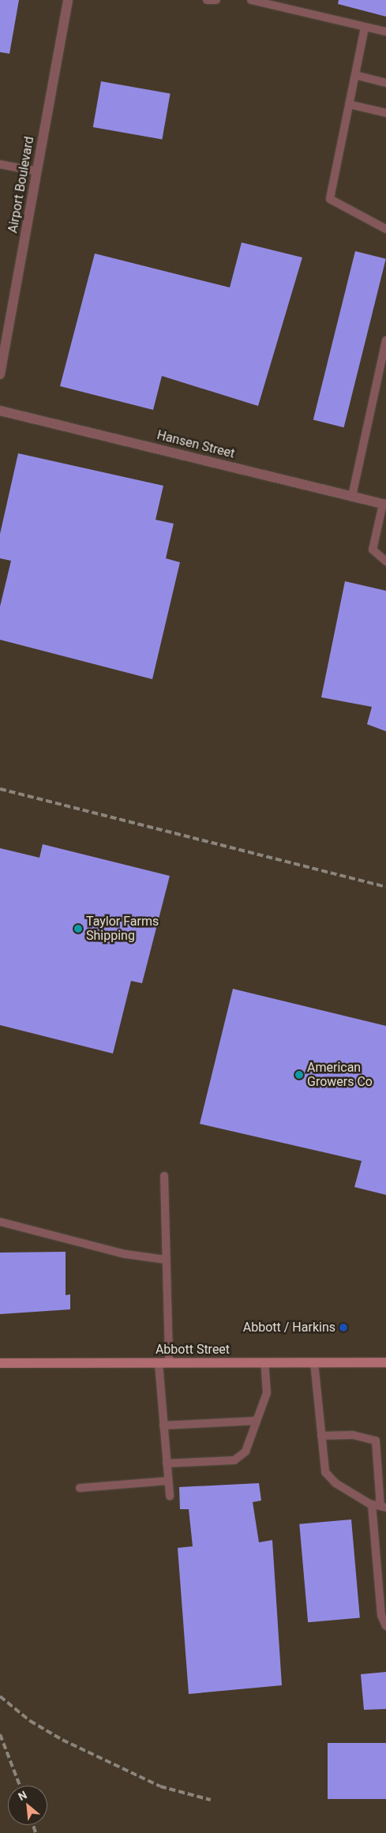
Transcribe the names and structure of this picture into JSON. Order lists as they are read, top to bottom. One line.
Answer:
{"streets":{"main road":["Abbott Street"],"street":["Airport Boulevard","Hansen Street"]},"places":["Taylor Farms Shipping","American Growers Co","Abbott / Harkins"],"north":"top left"}
